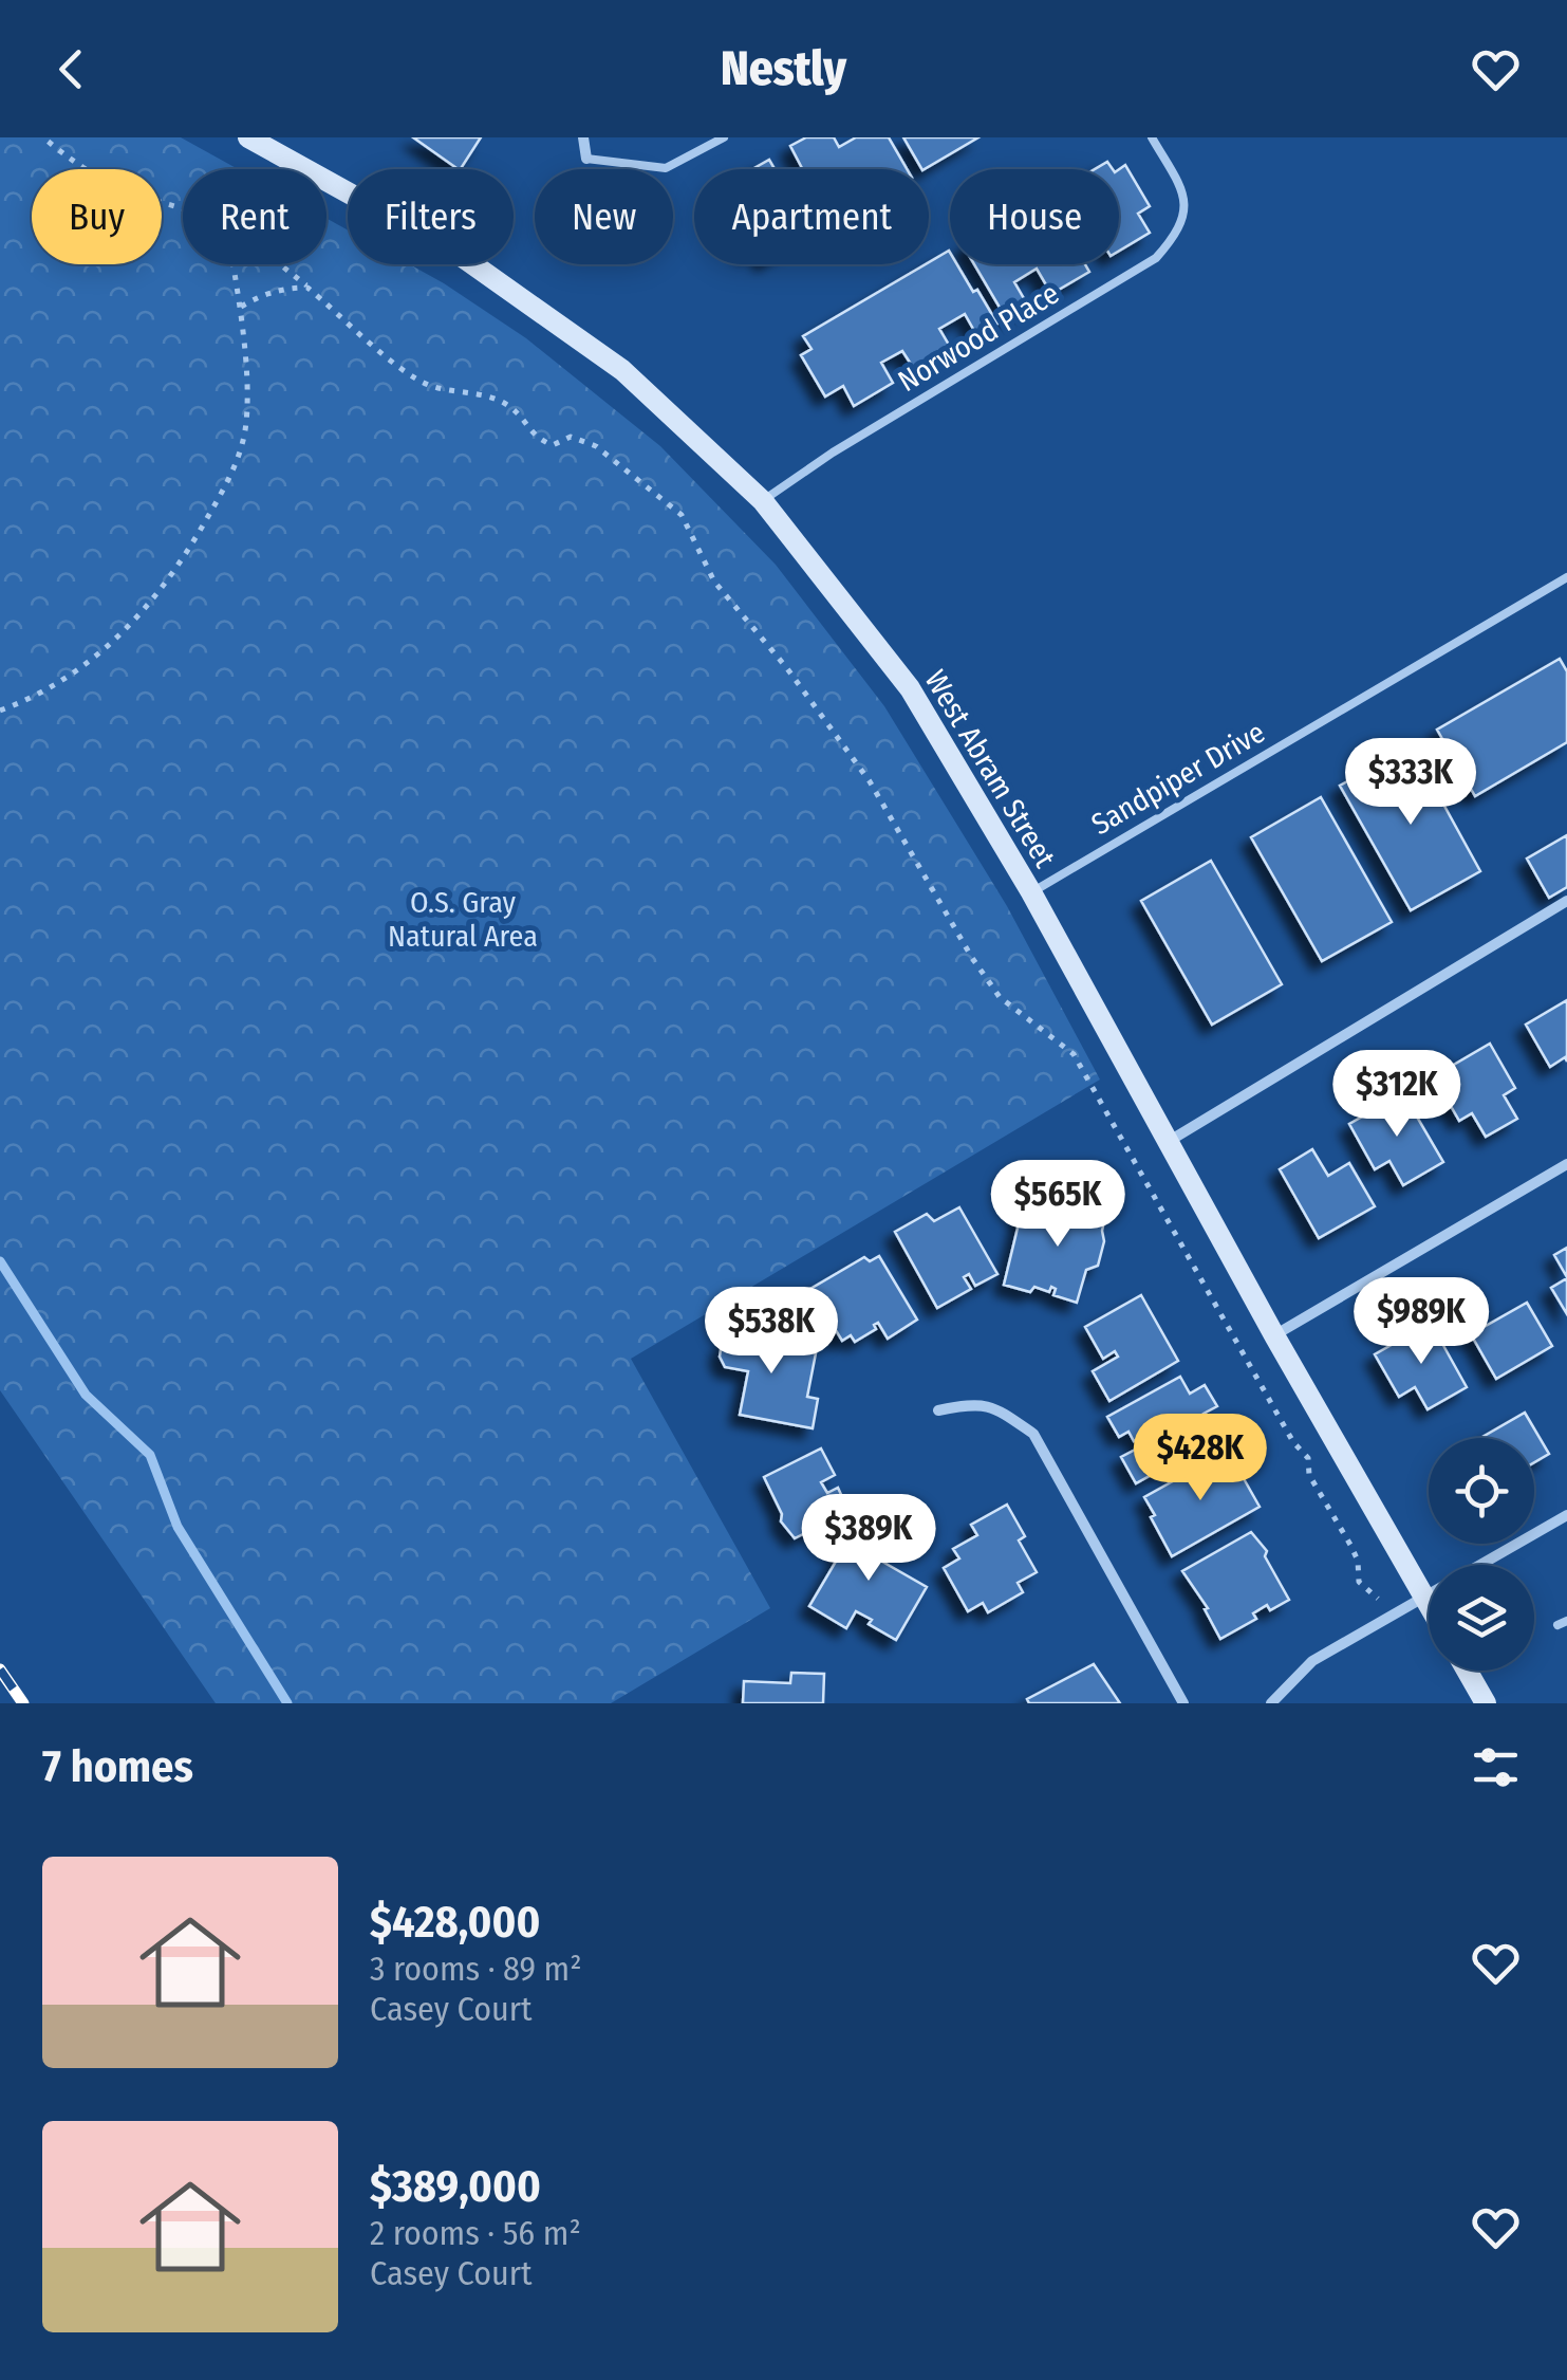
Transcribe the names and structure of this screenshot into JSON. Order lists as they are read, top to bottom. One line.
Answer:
{"streets":{"main road":["West Abram Street"],"lane":["Norwood Place","Sandpiper Drive"]},"crossings":[["Norwood Place","West Abram Street"],["West Abram Street","Sandpiper Drive"]],"parks":["O.S. Gray Natural Area"],"page":{"header":"Nestly","chip":["Buy","Rent","Filters","New","Apartment","House"],"price":["$333K","$312K","$565K","$989K","$538K","$428K","$389K"],"heading":"7 homes","list":[{"name":"$428,000","note":"3 rooms · 89 m² · Casey Court"},{"name":"$389,000","note":"2 rooms · 56 m² · Casey Court"}]}}
